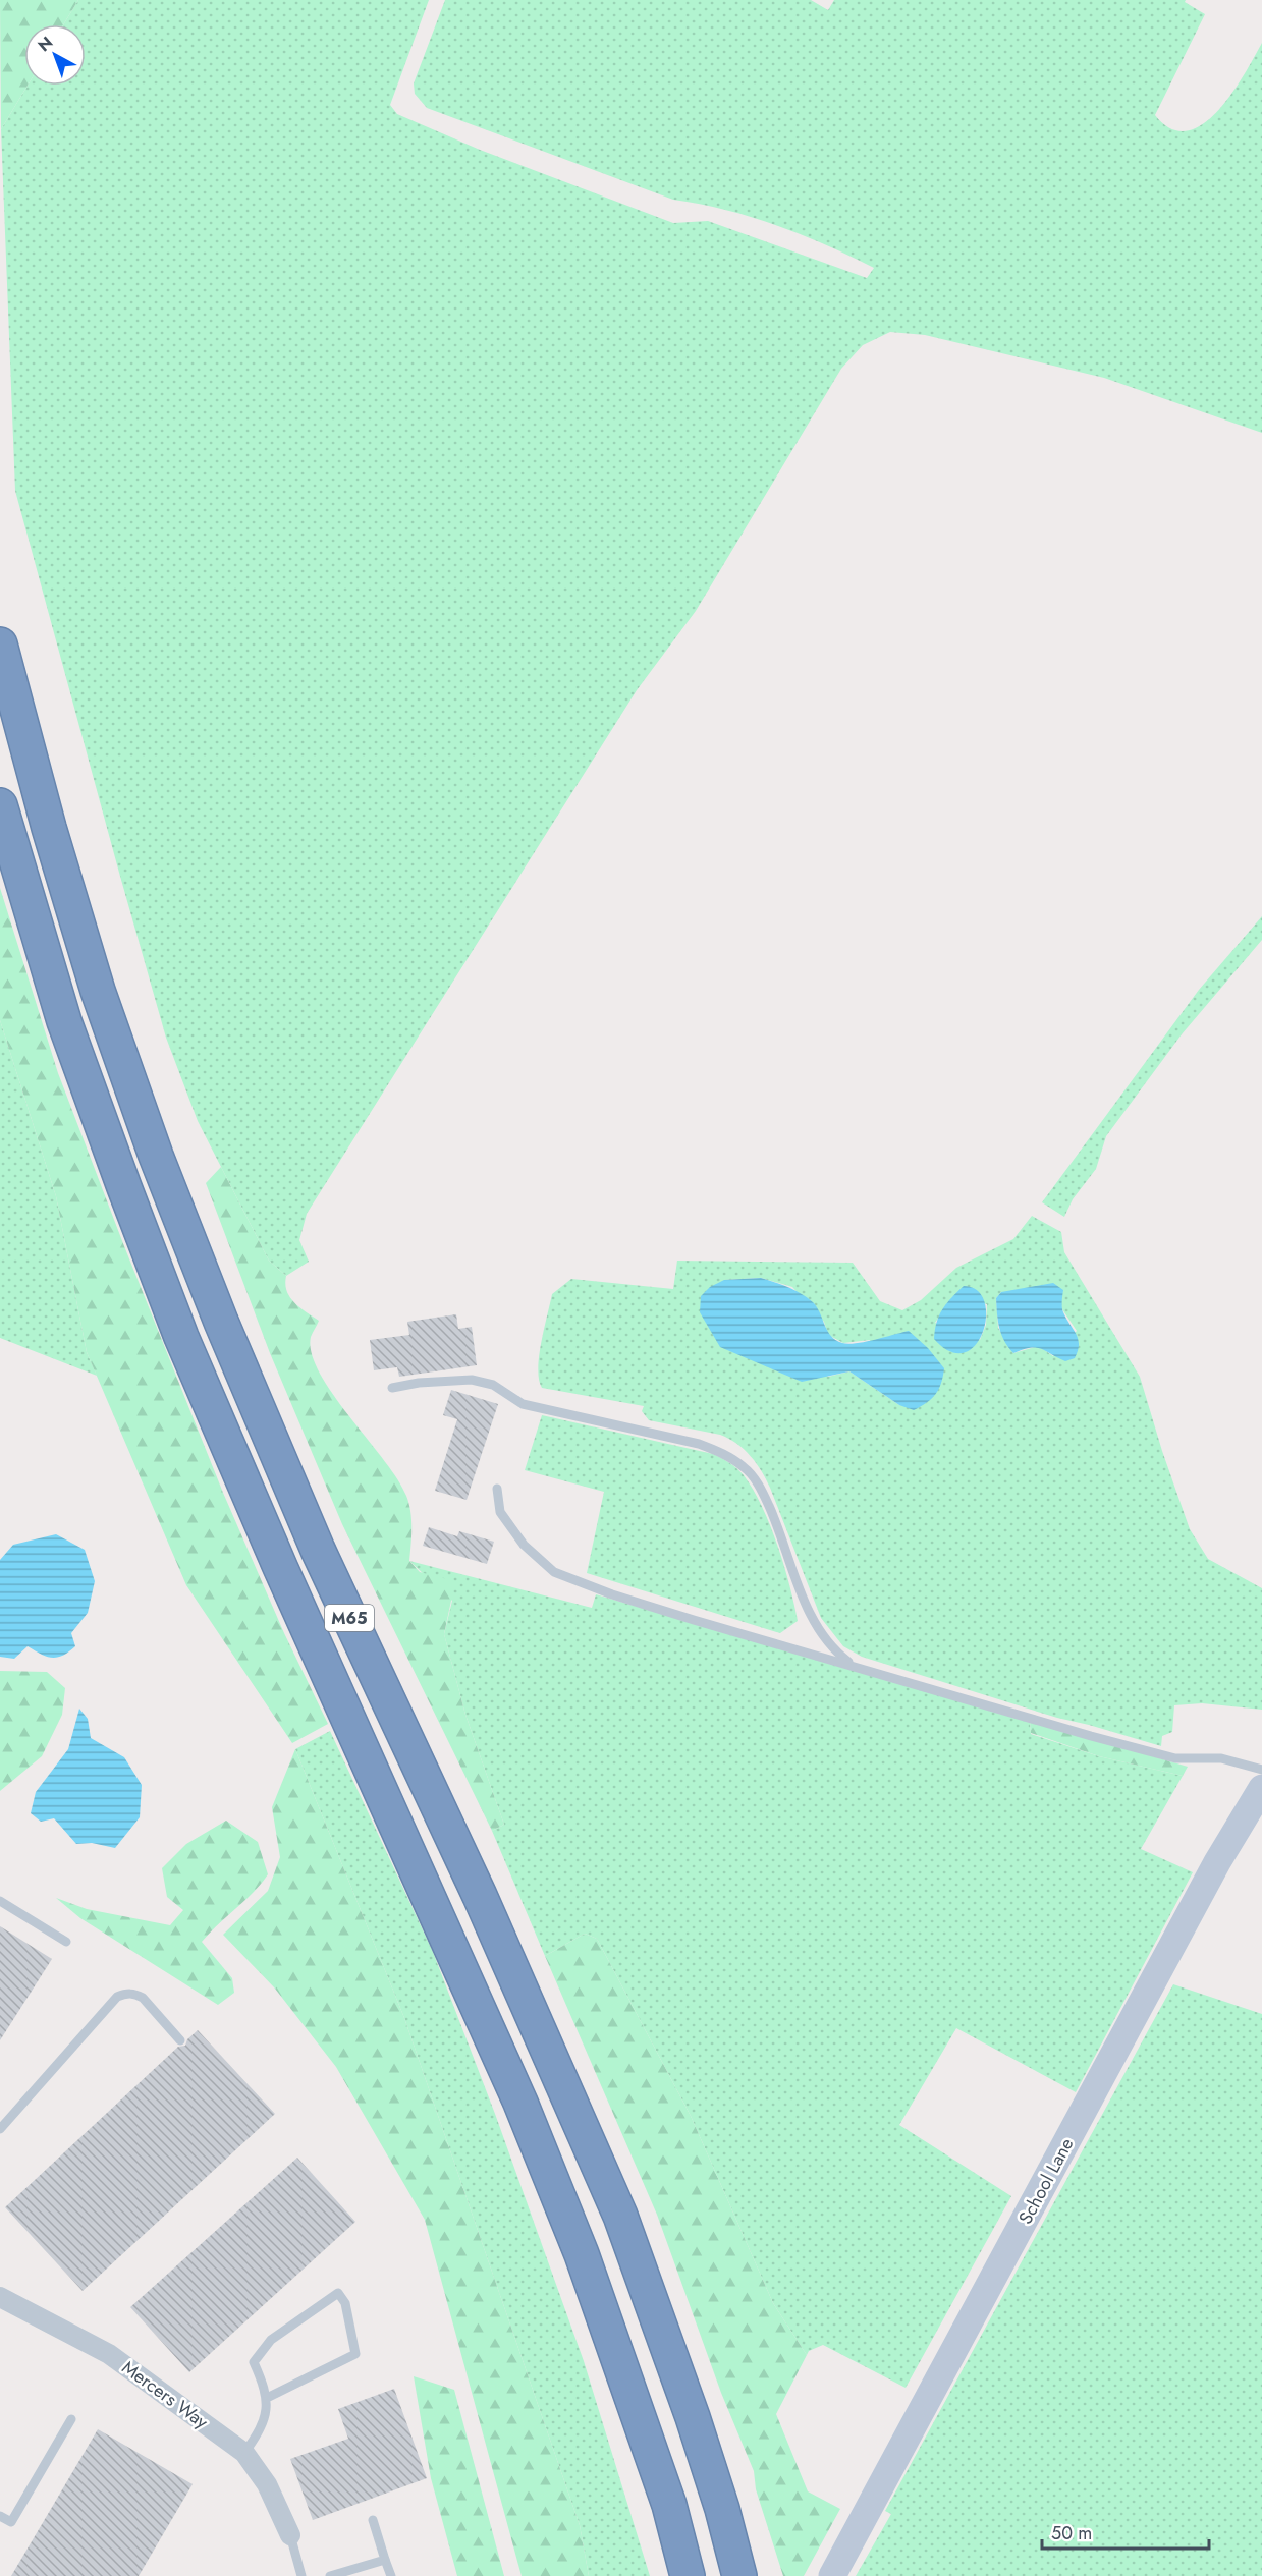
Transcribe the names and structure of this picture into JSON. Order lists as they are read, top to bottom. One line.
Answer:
{"streets":{"highway":["M65"],"main road":["School Lane"],"street":["Mercers Way"]},"scale_bar":"50 m","north":"top left"}
